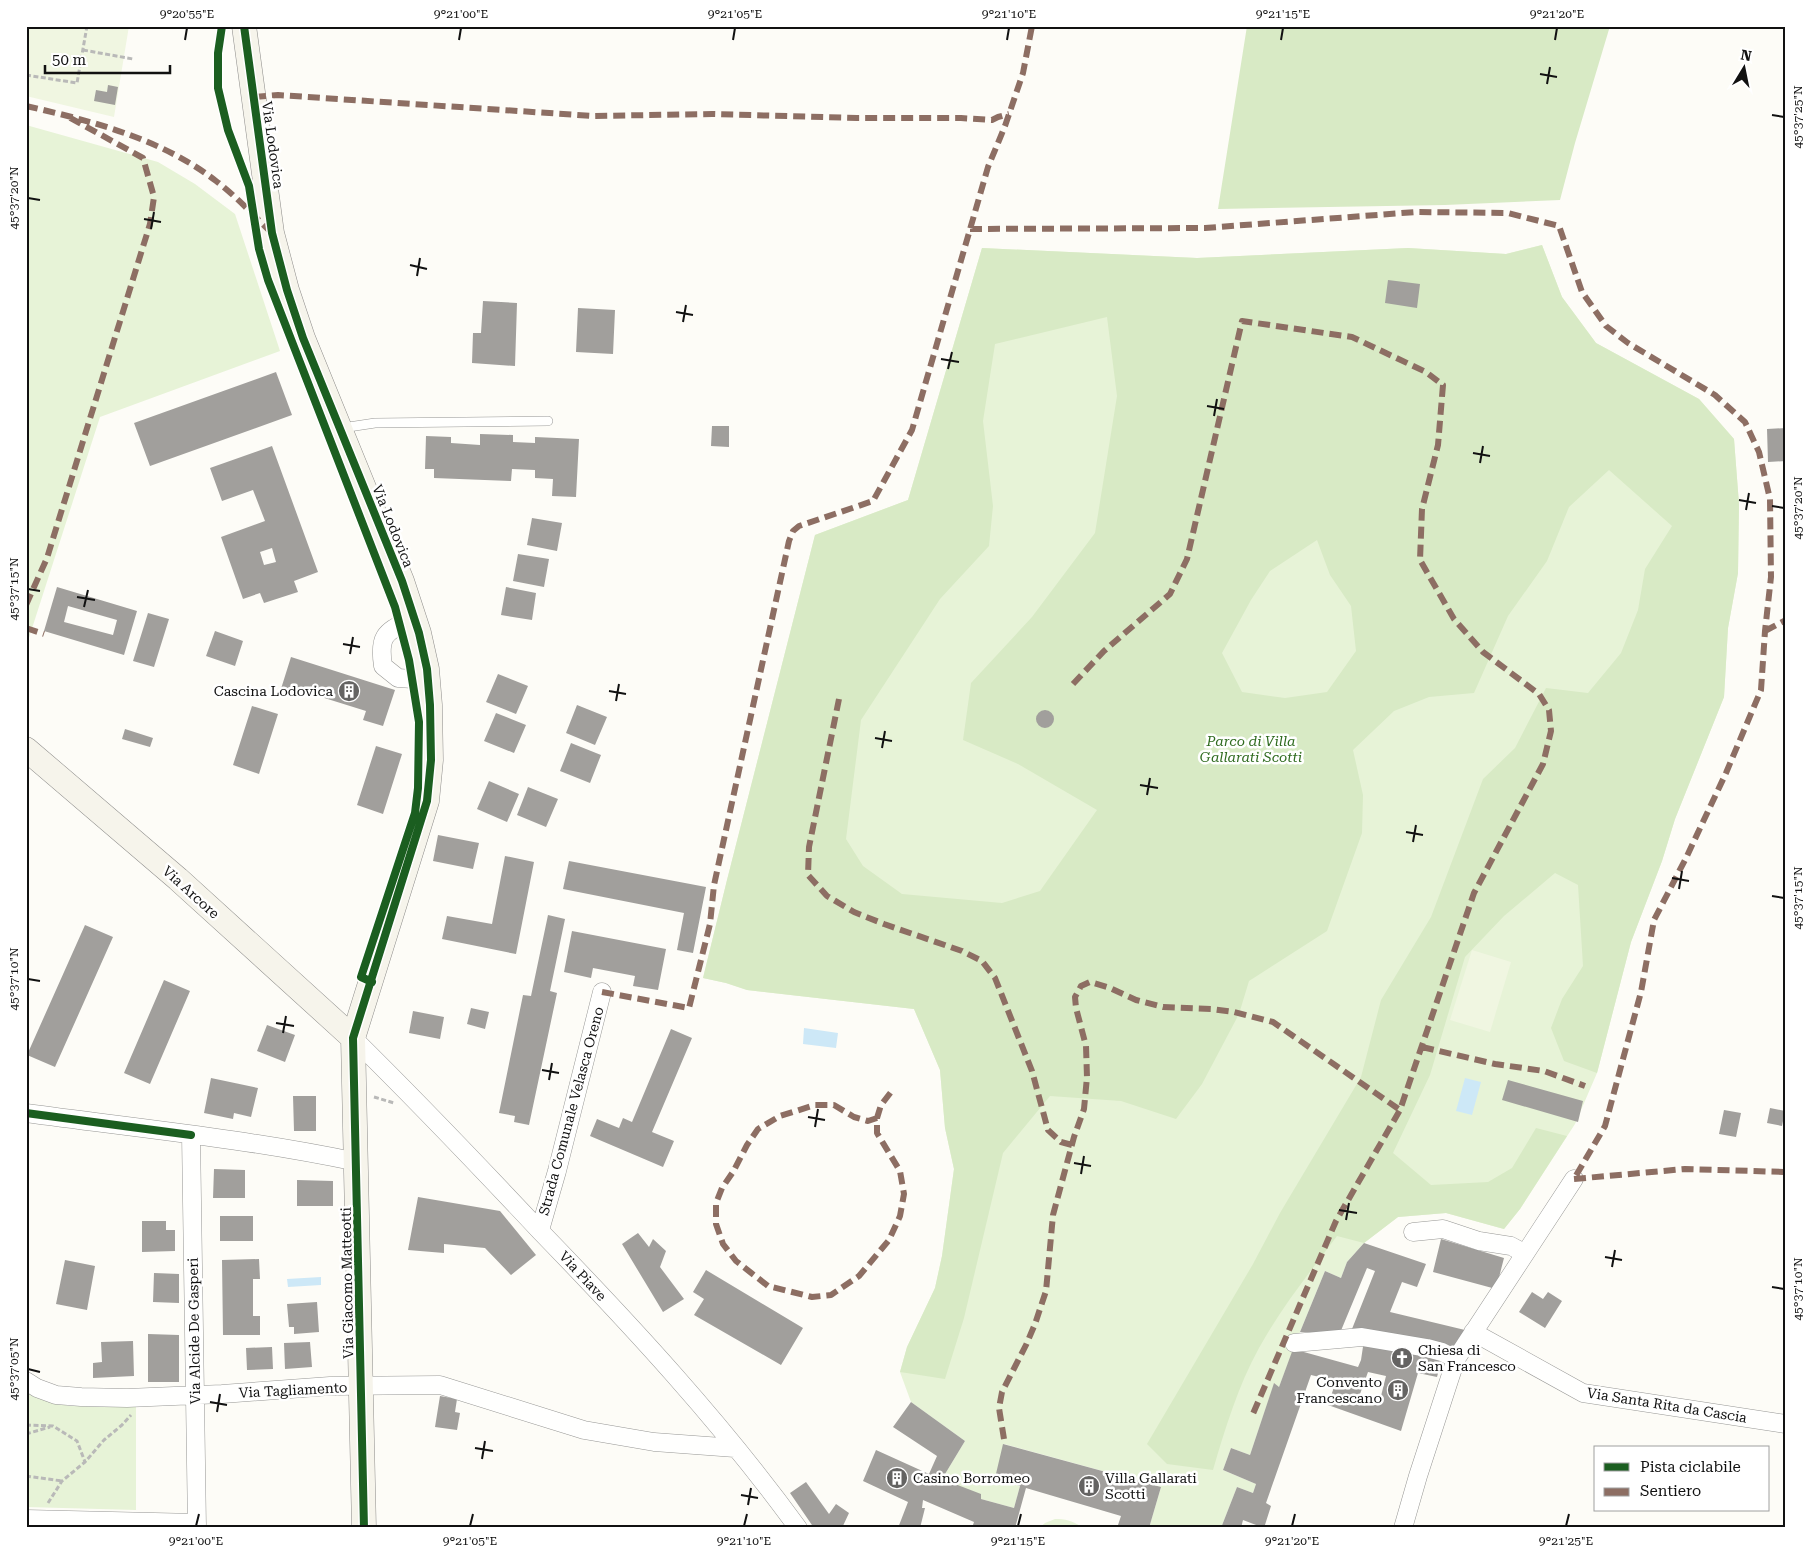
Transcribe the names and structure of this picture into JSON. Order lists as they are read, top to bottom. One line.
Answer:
{"streets":{"street":["Via Lodovica","Via Arcore","Strada Comunale Velasca Oreno","Via Piave","Via Giacomo Matteotti","Via Alcide De Gasperi","Via Tagliamento","Via Santa Rita da Cascia"]},"crossings":[["Via Lodovica","Via Arcore"],["Via Lodovica","Via Piave"],["Via Lodovica","Via Giacomo Matteotti"],["Via Arcore","Via Piave"],["Via Arcore","Via Giacomo Matteotti"],["Strada Comunale Velasca Oreno","Via Piave"],["Via Piave","Via Giacomo Matteotti"],["Via Piave","Via Tagliamento"],["Via Giacomo Matteotti","Via Tagliamento"],["Via Alcide De Gasperi","Via Tagliamento"]],"parks":["Parco di Villa Gallarati Scotti"],"places":{"building":["Cascina Lodovica","Convento Francescano","Casino Borromeo","Villa Gallarati Scotti"],"church":["Chiesa di San Francesco"]},"legend":["Pista ciclabile","Sentiero"],"scale_bar":"50 m","north":"top","coordinates":["9°20'55\"E","9°21'00\"E","9°21'05\"E","9°21'10\"E","9°21'15\"E","9°21'20\"E","45°37'25\"N","45°37'20\"N","45°37'15\"N","45°37'10\"N","45°37'05\"N","9°21'25\"E"]}
